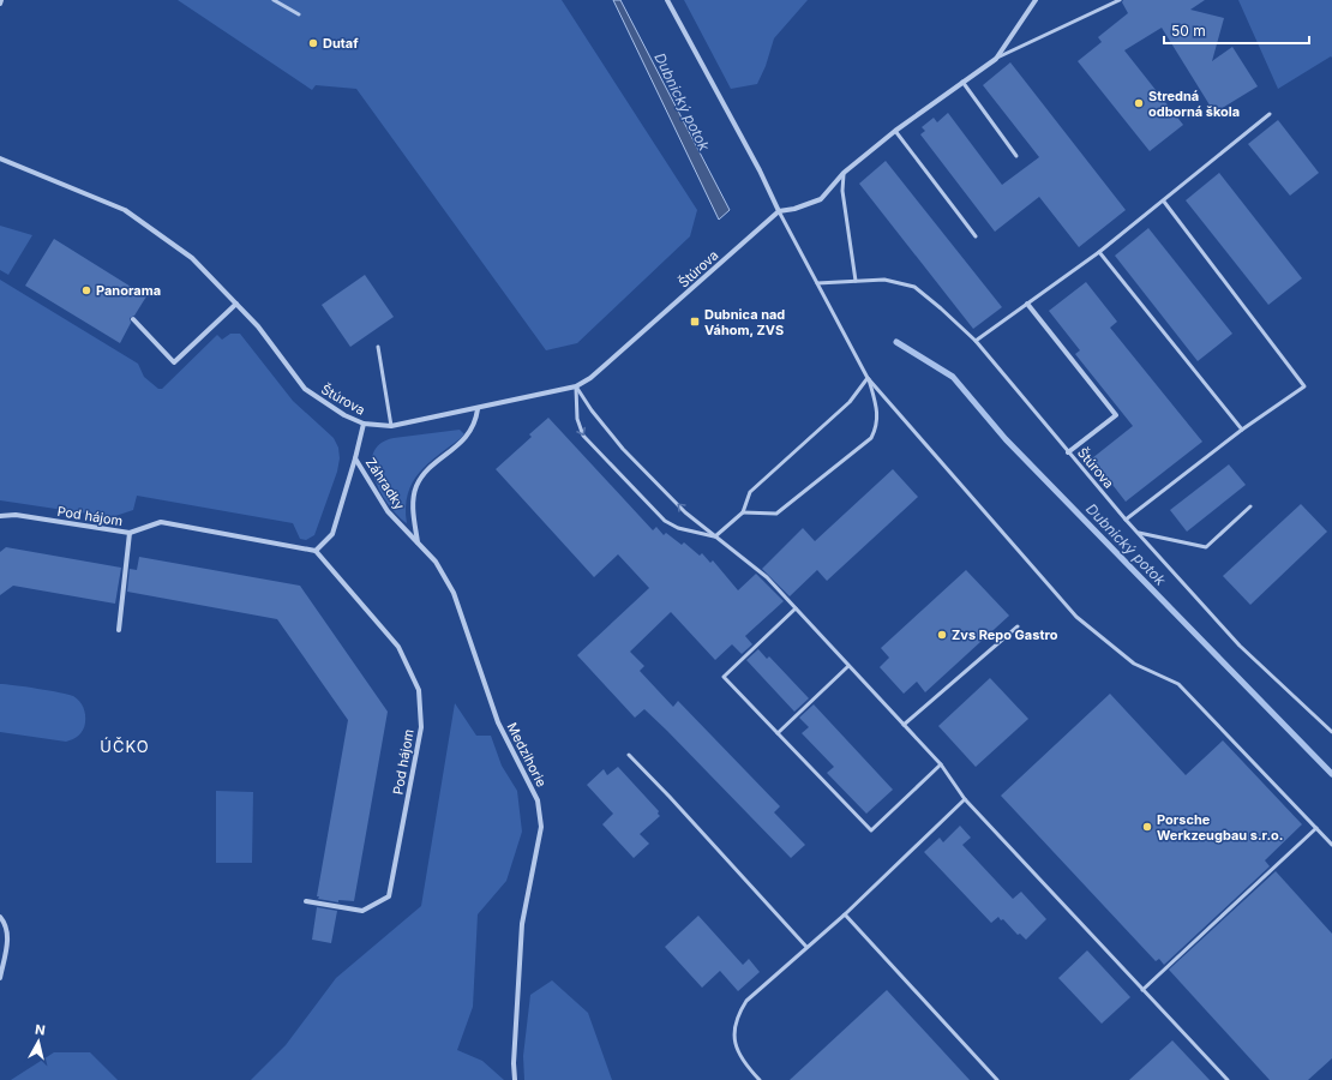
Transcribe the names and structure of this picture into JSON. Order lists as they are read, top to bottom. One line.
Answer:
{"streets":{"street":["Štúrova","Záhradky","Pod hájom","Medzihorie"]},"crossings":[["Záhradky","Medzihorie"]],"districts":["ÚČKO"],"water":["Dubnický potok"],"places":{"other":["Dutaf","Stredná odborná škola","Panorama","Zvs Repo Gastro","Porsche Werkzeugbau s.r.o."],"transit":["Dubnica nad Váhom, ZVS"]},"scale_bar":"50 m","north":"top"}
